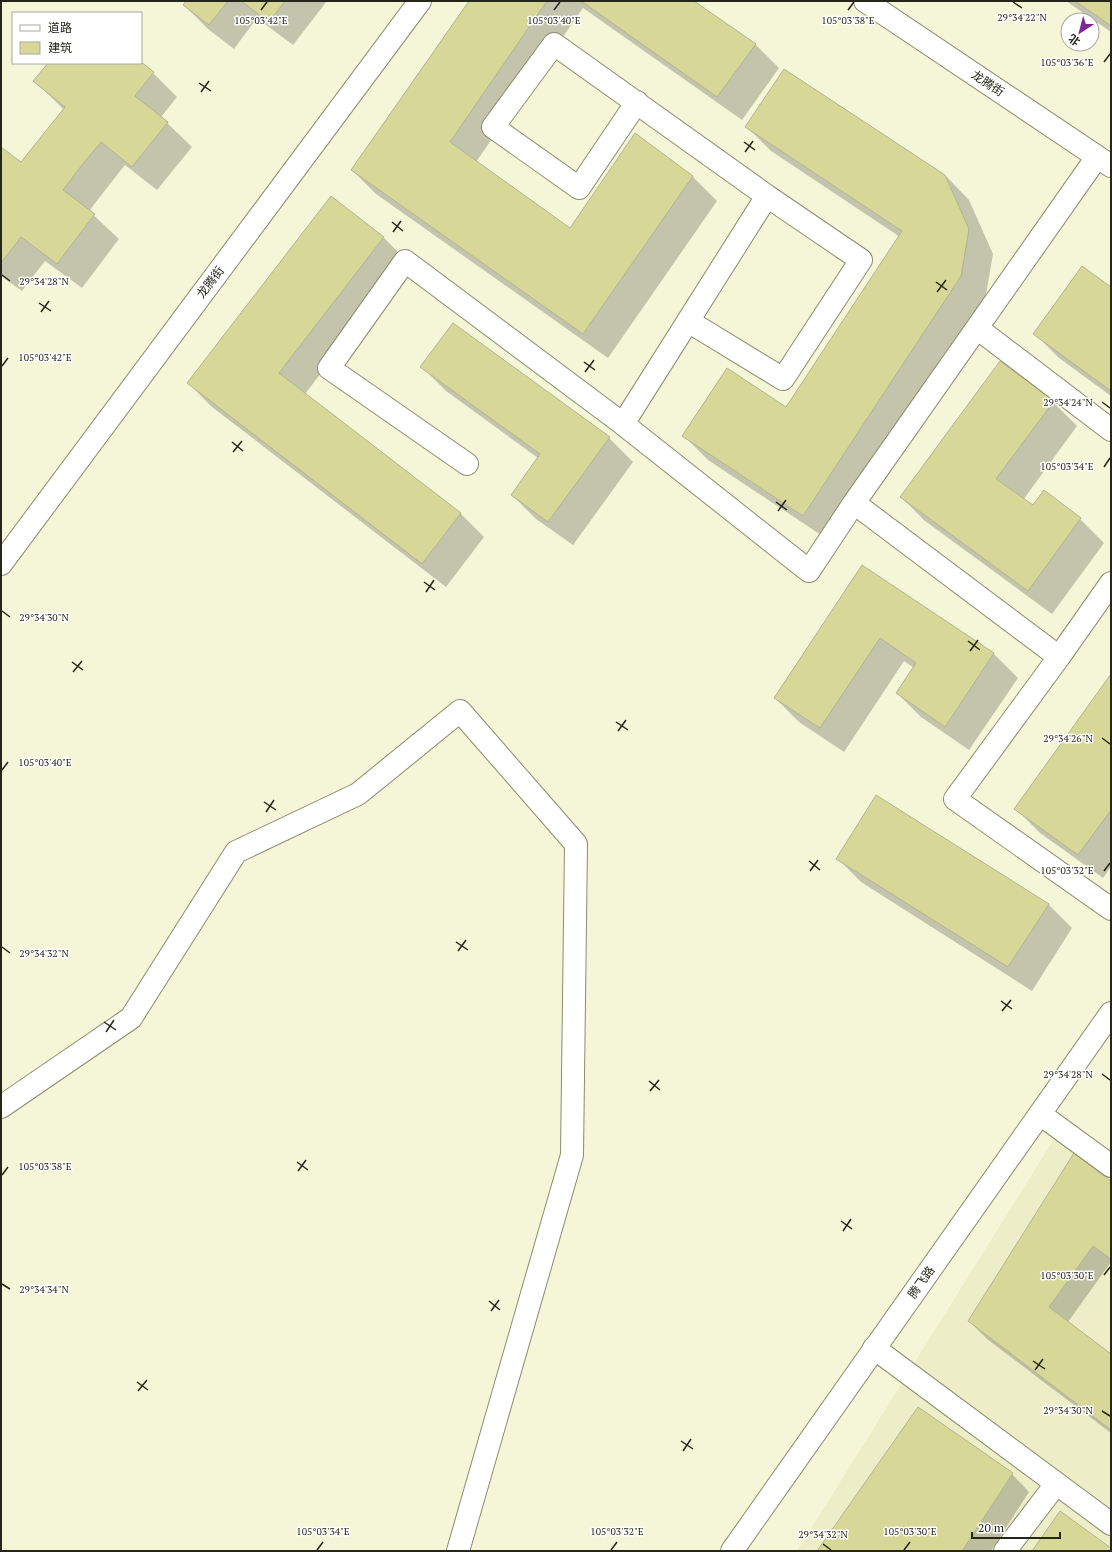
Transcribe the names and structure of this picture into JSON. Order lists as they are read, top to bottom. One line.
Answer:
{"streets":{"street":["龙腾街","腾飞路"]},"legend":["道路","建筑"],"scale_bar":"20 m","north":"bottom left","coordinates":["29°34'22\"N","105°03'42\"E","105°03'38\"E","105°03'40\"E","105°03'36\"E","29°34'28\"N","29°34'24\"N","105°03'34\"E","29°34'30\"N","29°34'26\"N","105°03'32\"E","29°34'32\"N","105°03'30\"E","29°34'34\"N"]}
